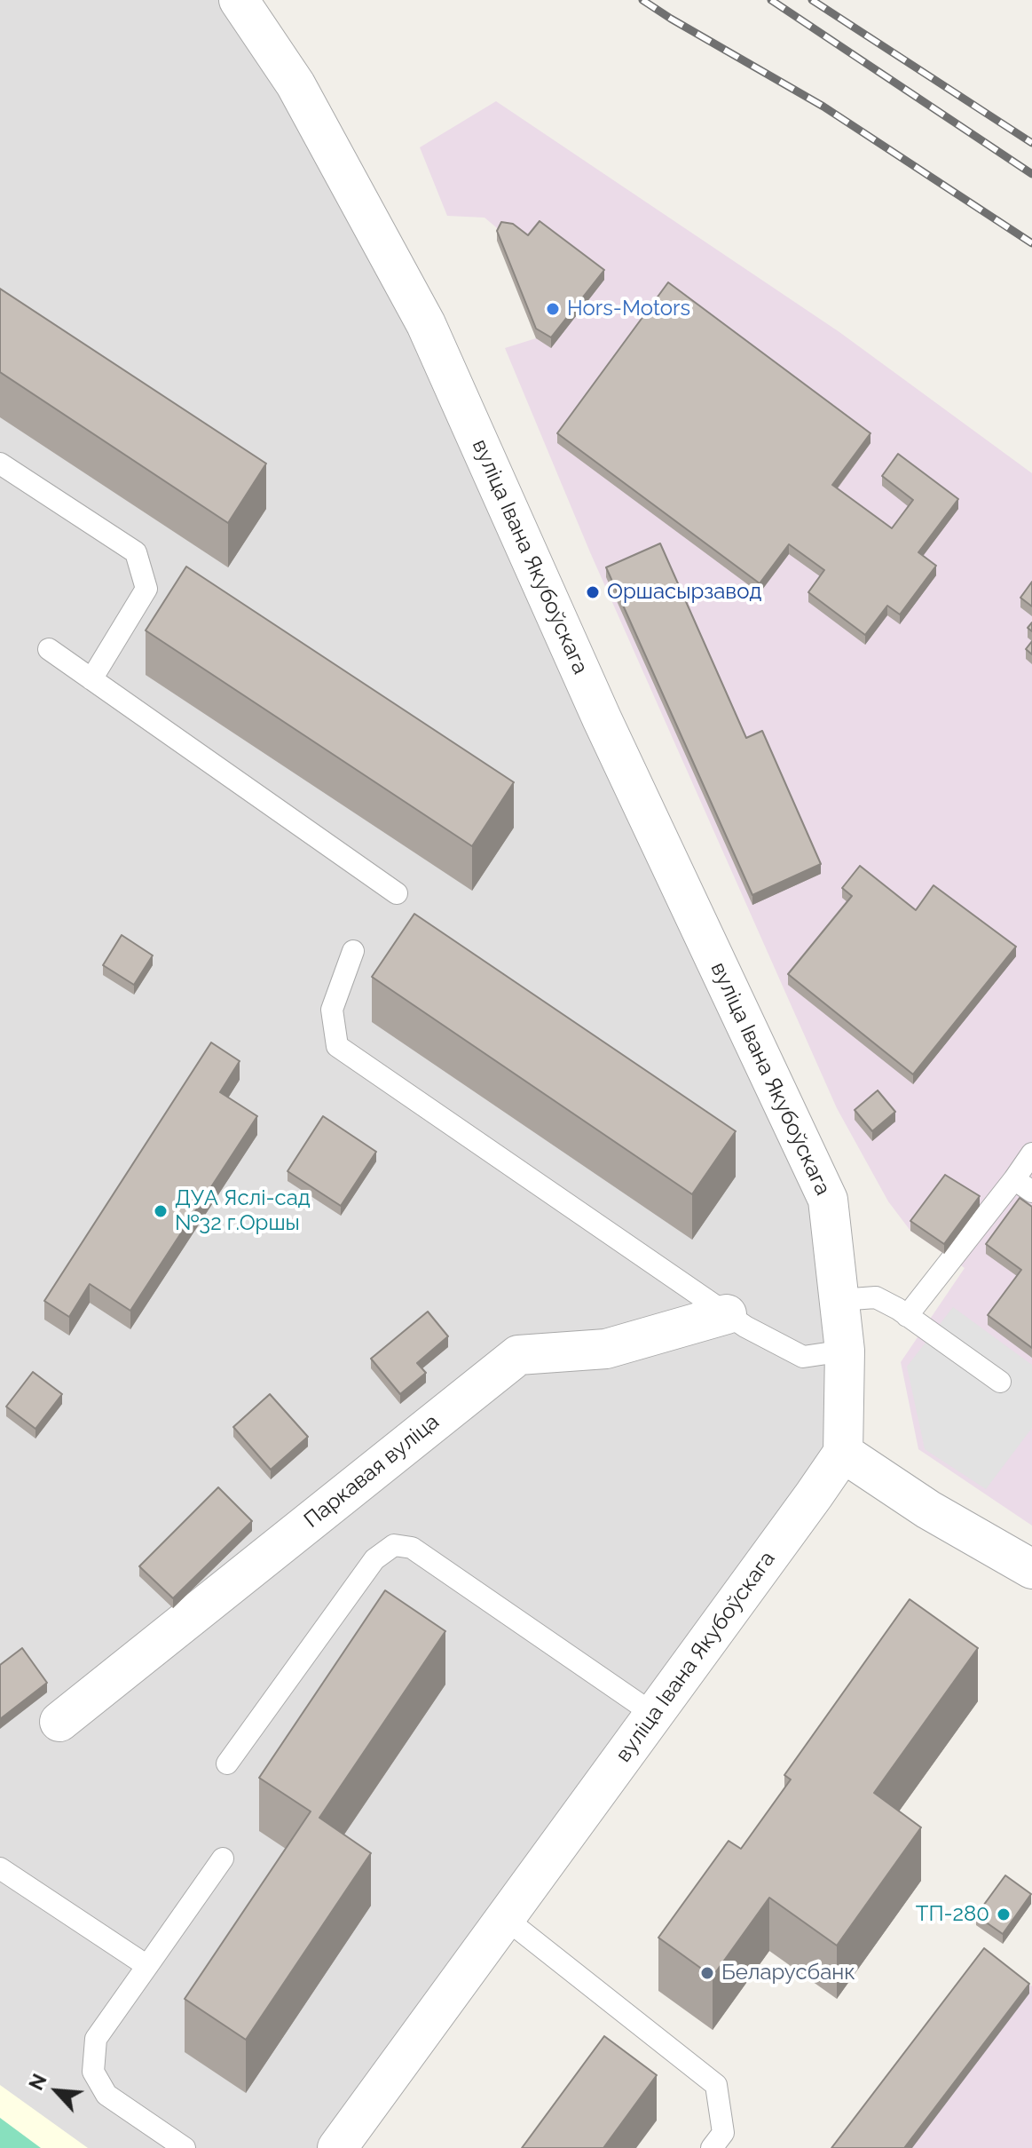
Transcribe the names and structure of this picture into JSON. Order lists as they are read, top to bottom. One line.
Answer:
{"streets":{"street":["вуліца Івана Якубоўскага","Паркавая вуліца"]},"places":["Hors-Motors","Оршасырзавод","ДУА Яслі-сад №32 г.Оршы","ТП-280","Беларусбанк"],"north":"top left"}
